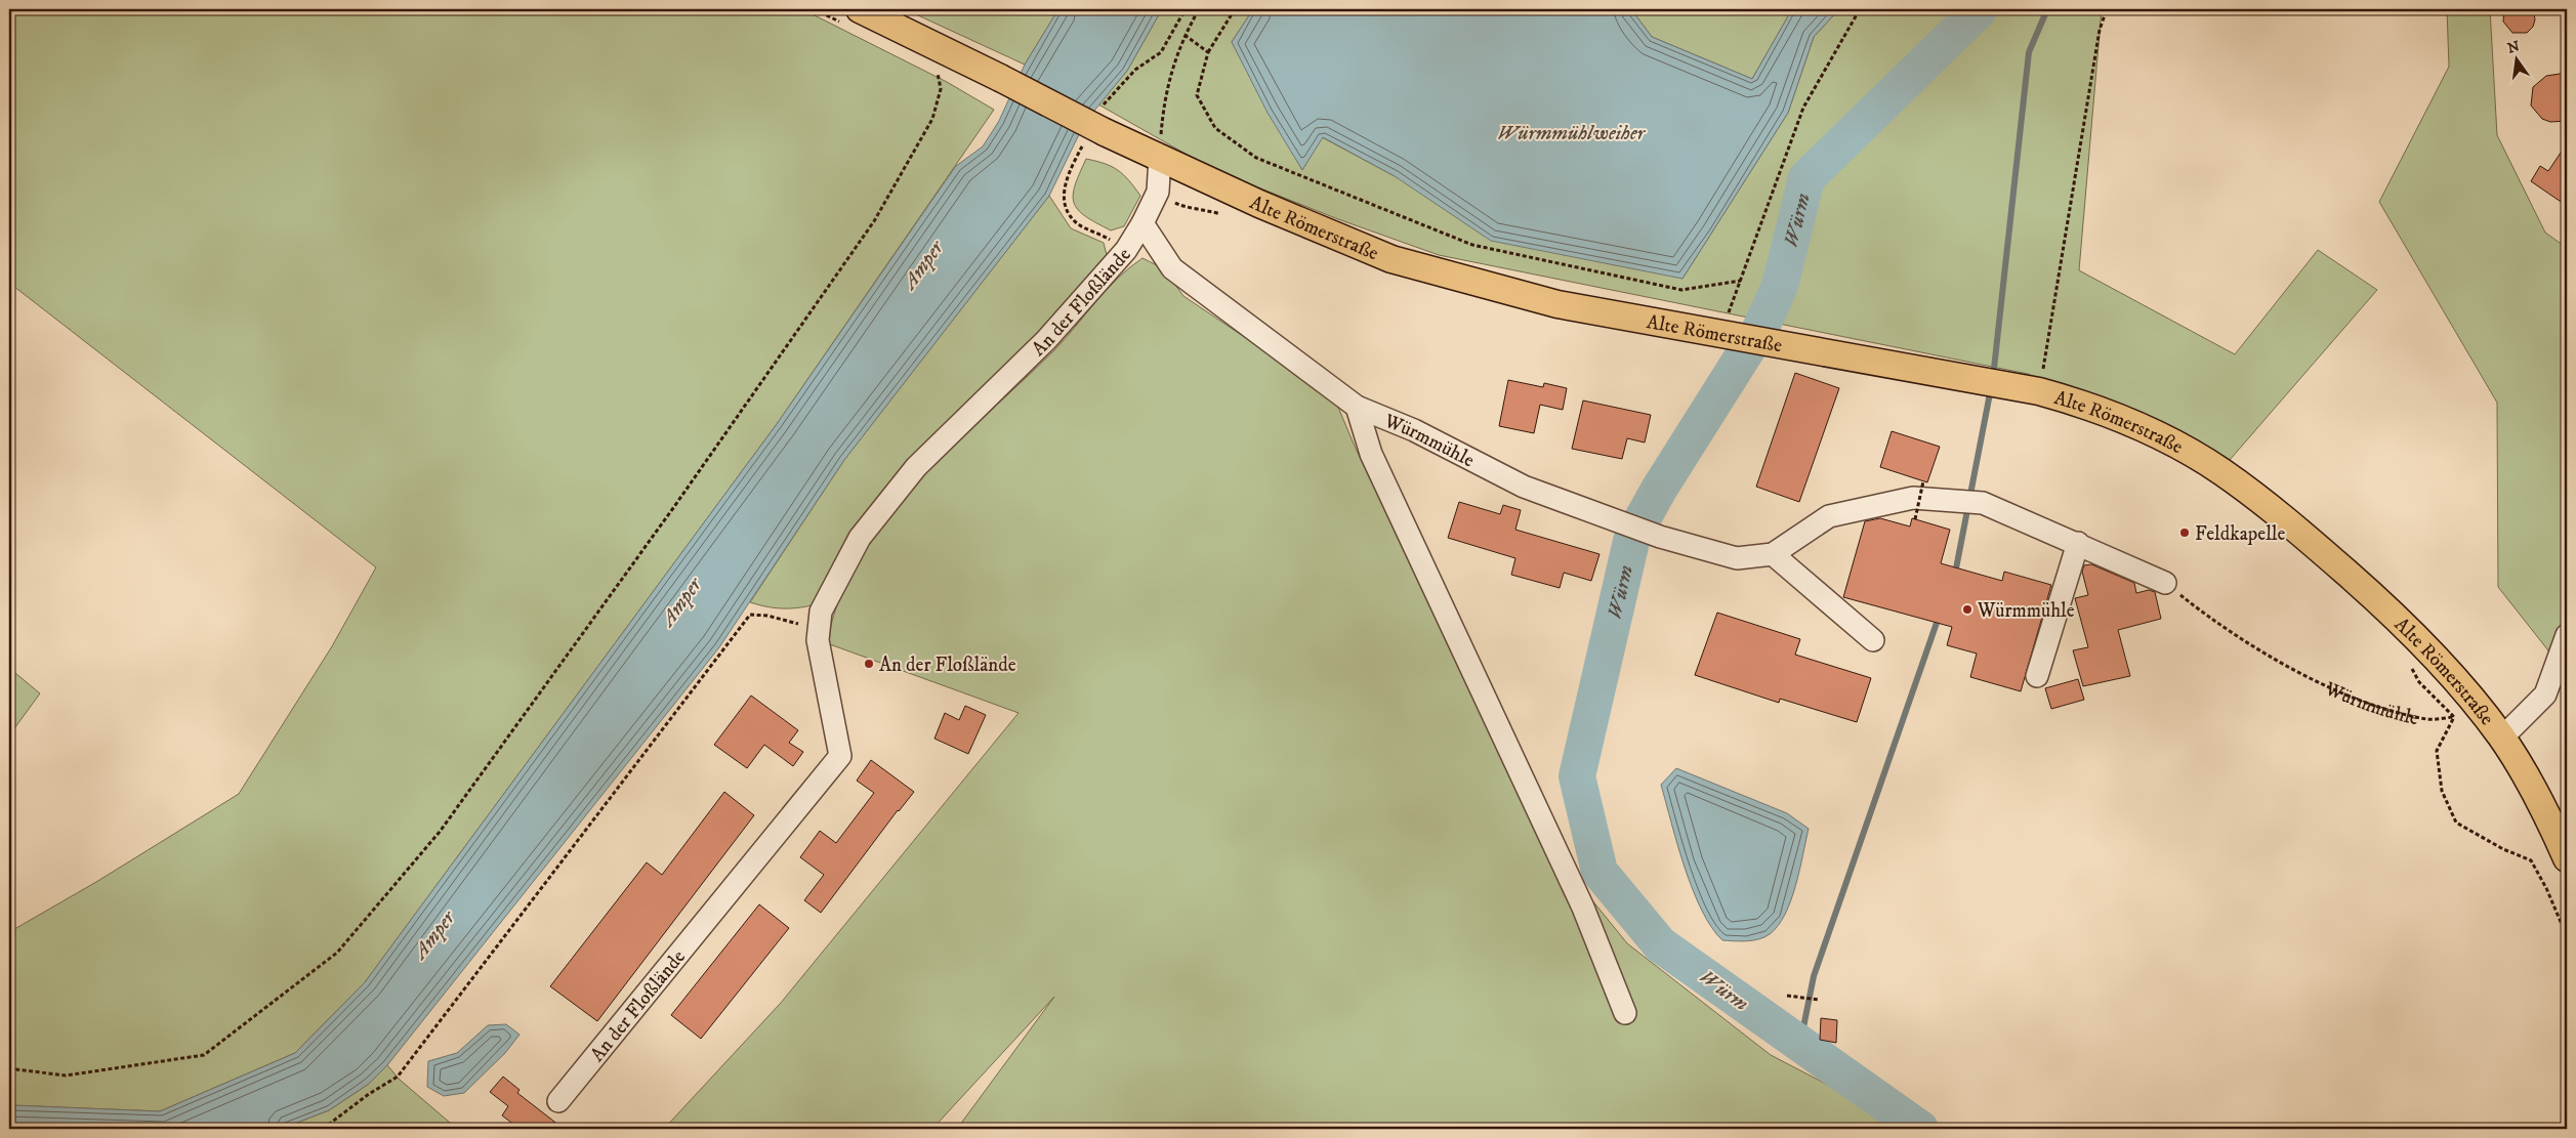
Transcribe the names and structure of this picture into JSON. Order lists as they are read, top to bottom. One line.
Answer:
{"streets":{"main road":["Alte Römerstraße"],"street":["An der Floßlände","Würmmühle"]},"crossings":[["Alte Römerstraße","An der Floßlände"],["Alte Römerstraße","Würmmühle"],["An der Floßlände","Würmmühle"]],"water":["Würmmühlweiher","Würm","Amper"],"places":["Feldkapelle","Würmmühle","An der Floßlände"],"north":"top"}
